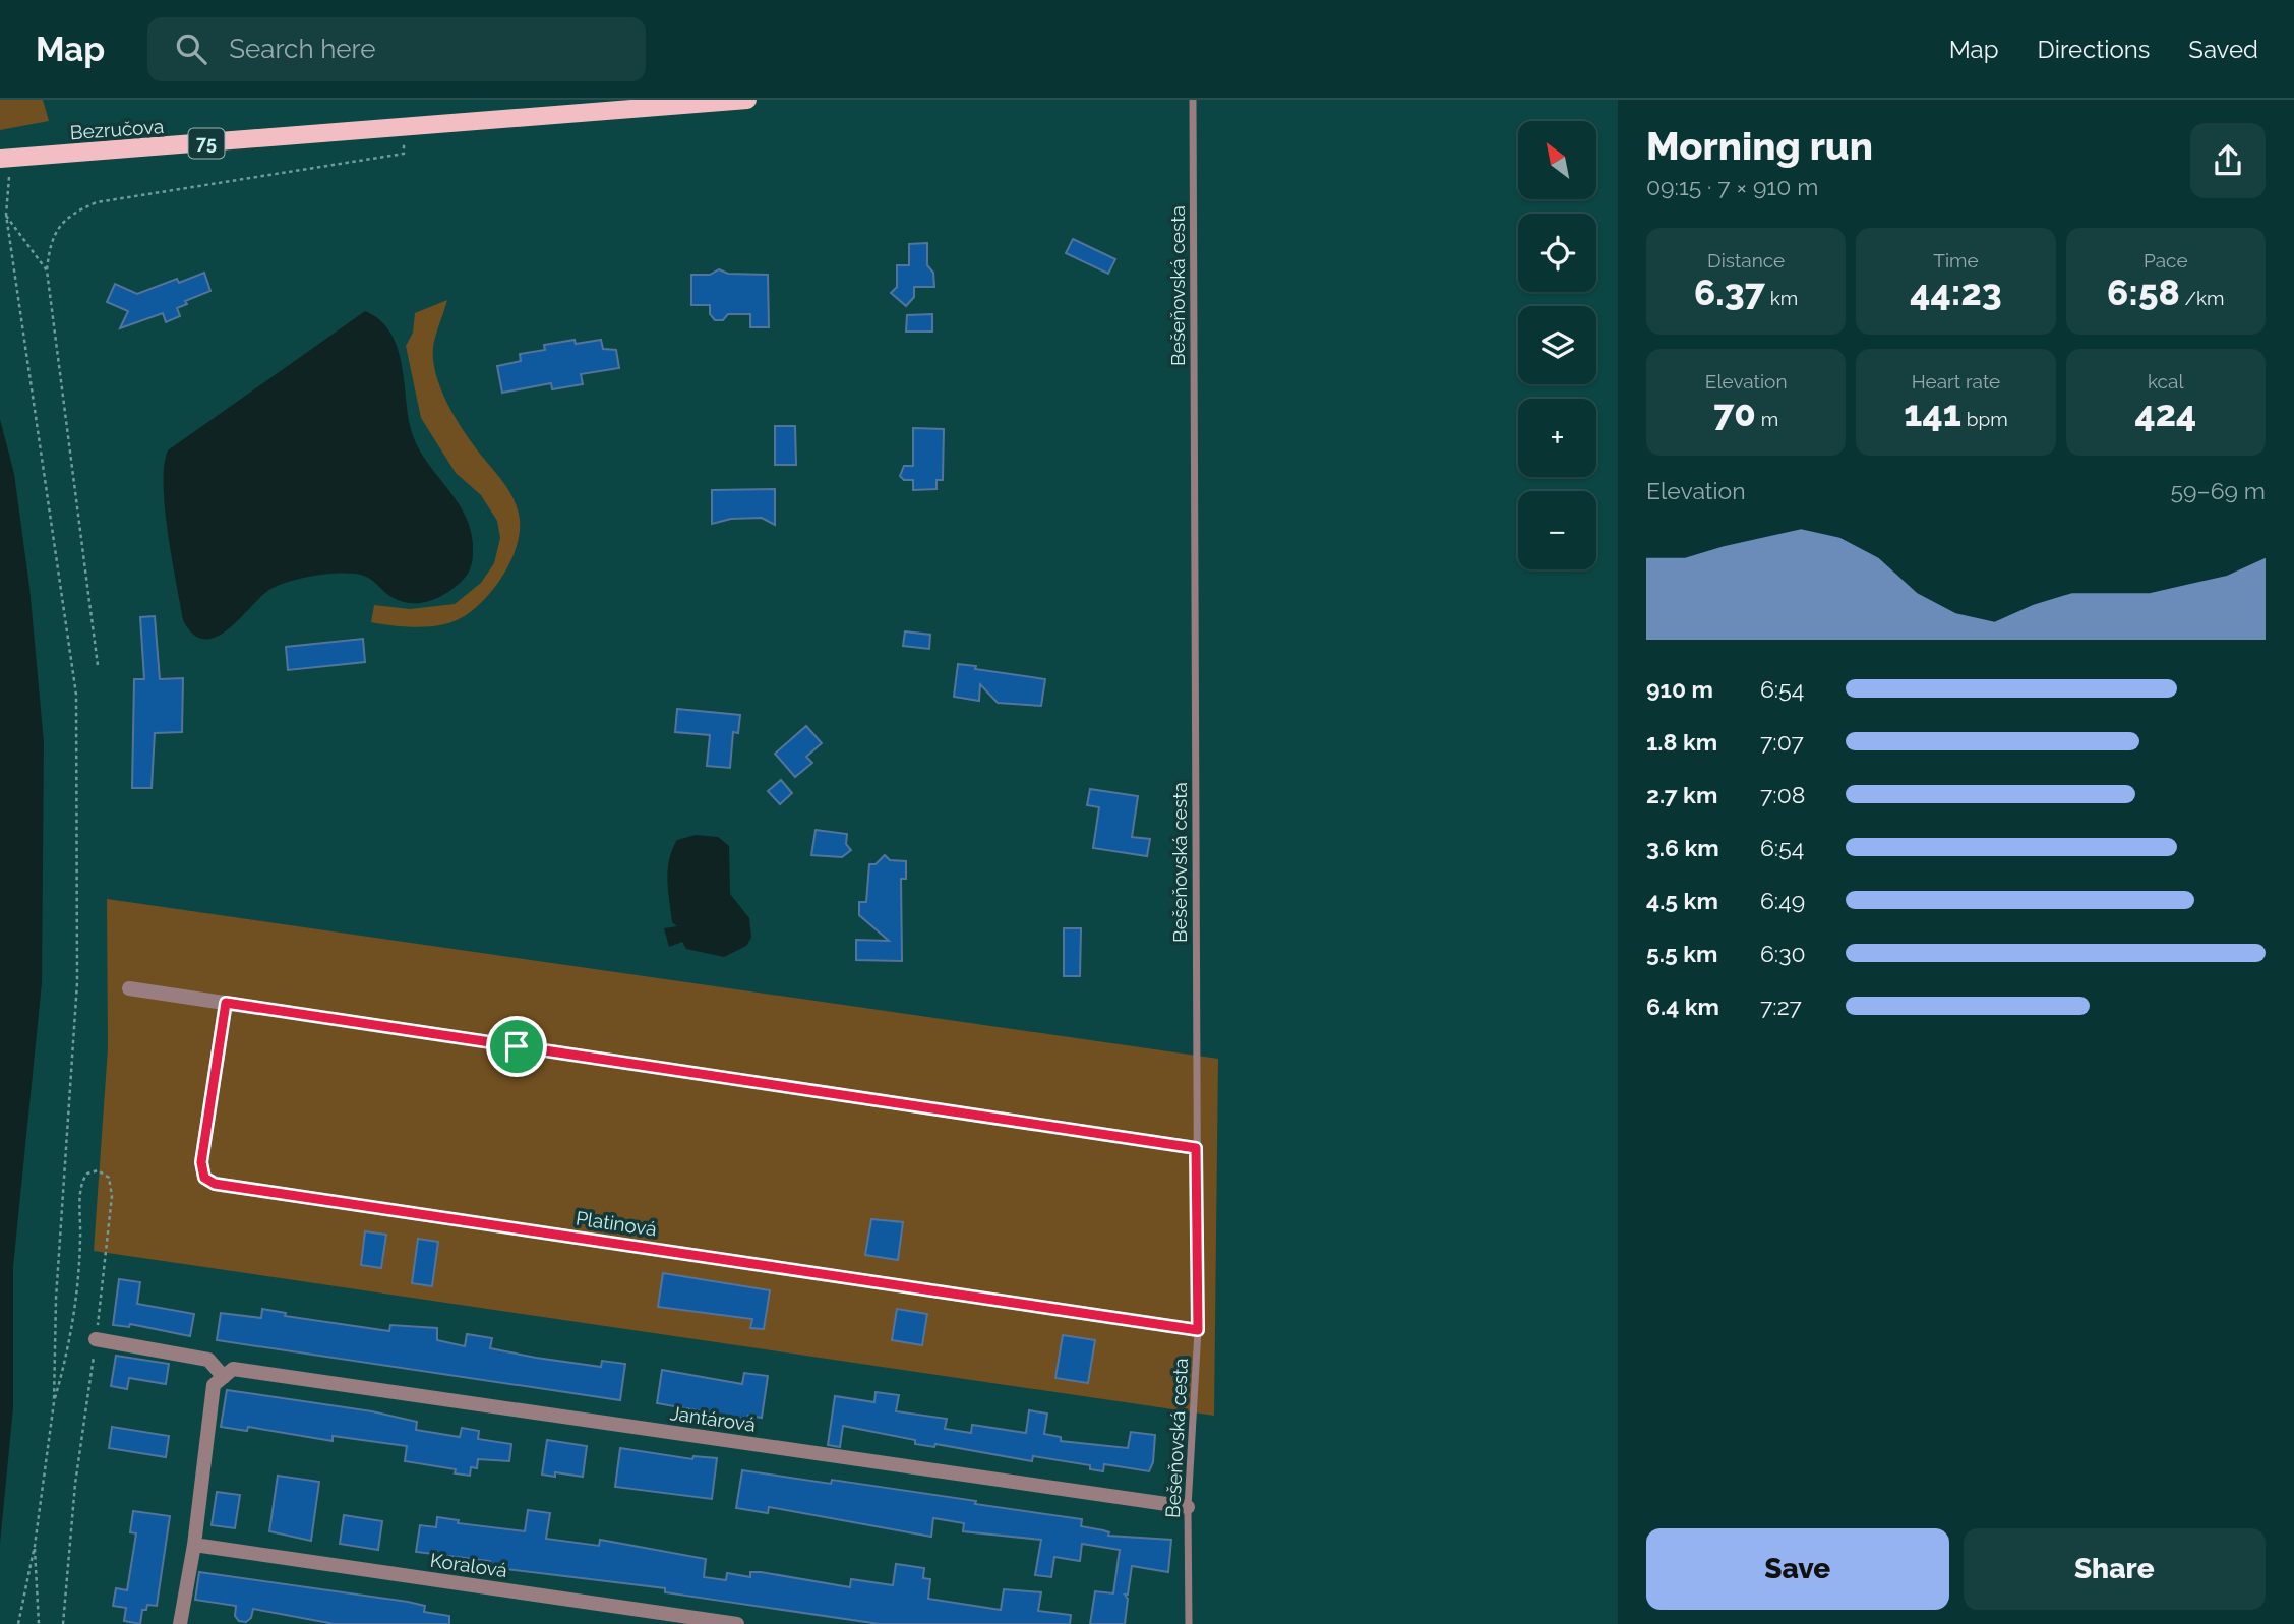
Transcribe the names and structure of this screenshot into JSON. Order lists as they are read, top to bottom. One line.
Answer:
{"streets":{"main road":["Bezručova","75"],"street":["Platinová","Jantárová","Koralová"],"lane":["Bešeňovská cesta"]},"crossings":[["Bešeňovská cesta","Platinová"],["Bešeňovská cesta","Jantárová"]],"north":"top left","page":{"header":"Map","search":"Search here","nav":["Map","Directions","Saved"],"heading":["Morning run","09:15 · 7 × 910 m"],"map_buttons":["+","−"],"stats":[["Distance","6.37 km"],["Time","44:23"],["Pace","6:58 /km"],["Elevation","70 m"],["Heart rate","141 bpm"],["kcal","424"]],"chart":["Elevation","59–69 m"],"list":[{"name":"910 m","note":"6:54"},{"name":"1.8 km","note":"7:07"},{"name":"2.7 km","note":"7:08"},{"name":"3.6 km","note":"6:54"},{"name":"4.5 km","note":"6:49"},{"name":"5.5 km","note":"6:30"},{"name":"6.4 km","note":"7:27"}],"buttons":["Save","Share"]}}
